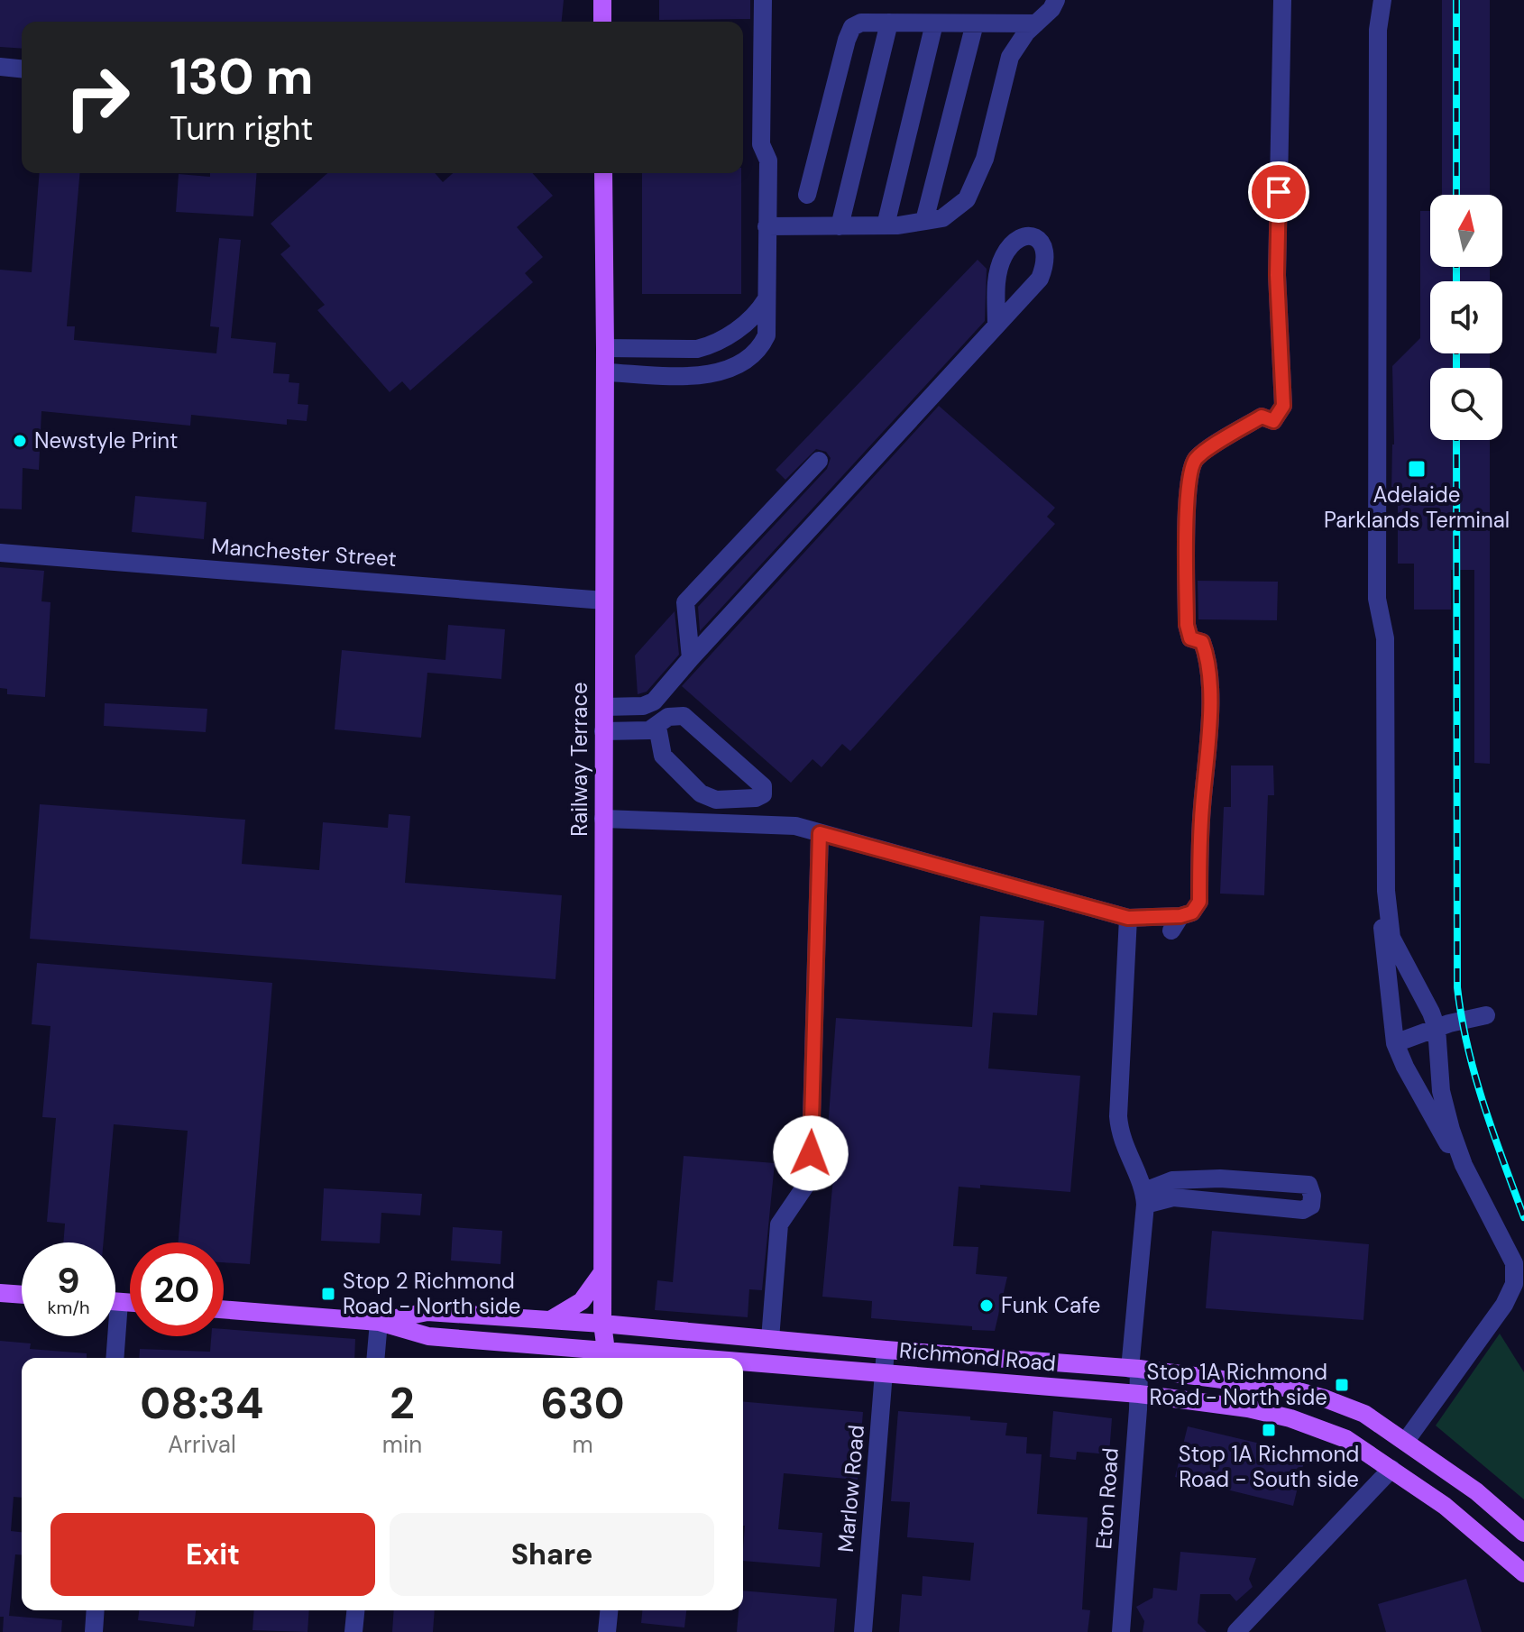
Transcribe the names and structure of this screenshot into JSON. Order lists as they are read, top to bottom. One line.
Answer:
{"streets":{"main road":["Railway Terrace","Richmond Road"],"street":["Manchester Street","Marlow Road","Eton Road"]},"crossings":[["Manchester Street","Railway Terrace"],["Railway Terrace","Richmond Road"],["Richmond Road","Marlow Road"],["Richmond Road","Eton Road"]],"places":{"other":["Newstyle Print","Funk Cafe"],"transit":["Adelaide Parklands Terminal","Stop 2 Richmond Road - North side","Stop 1A Richmond Road - North side","Stop 1A Richmond Road - South side"]},"north":"top","page":{"turn":["130 m","Turn right"],"speed":"9 km/h","limit":"20","eta":["08:34","Arrival","2","min","630","m"],"buttons":["Exit","Share"]}}
